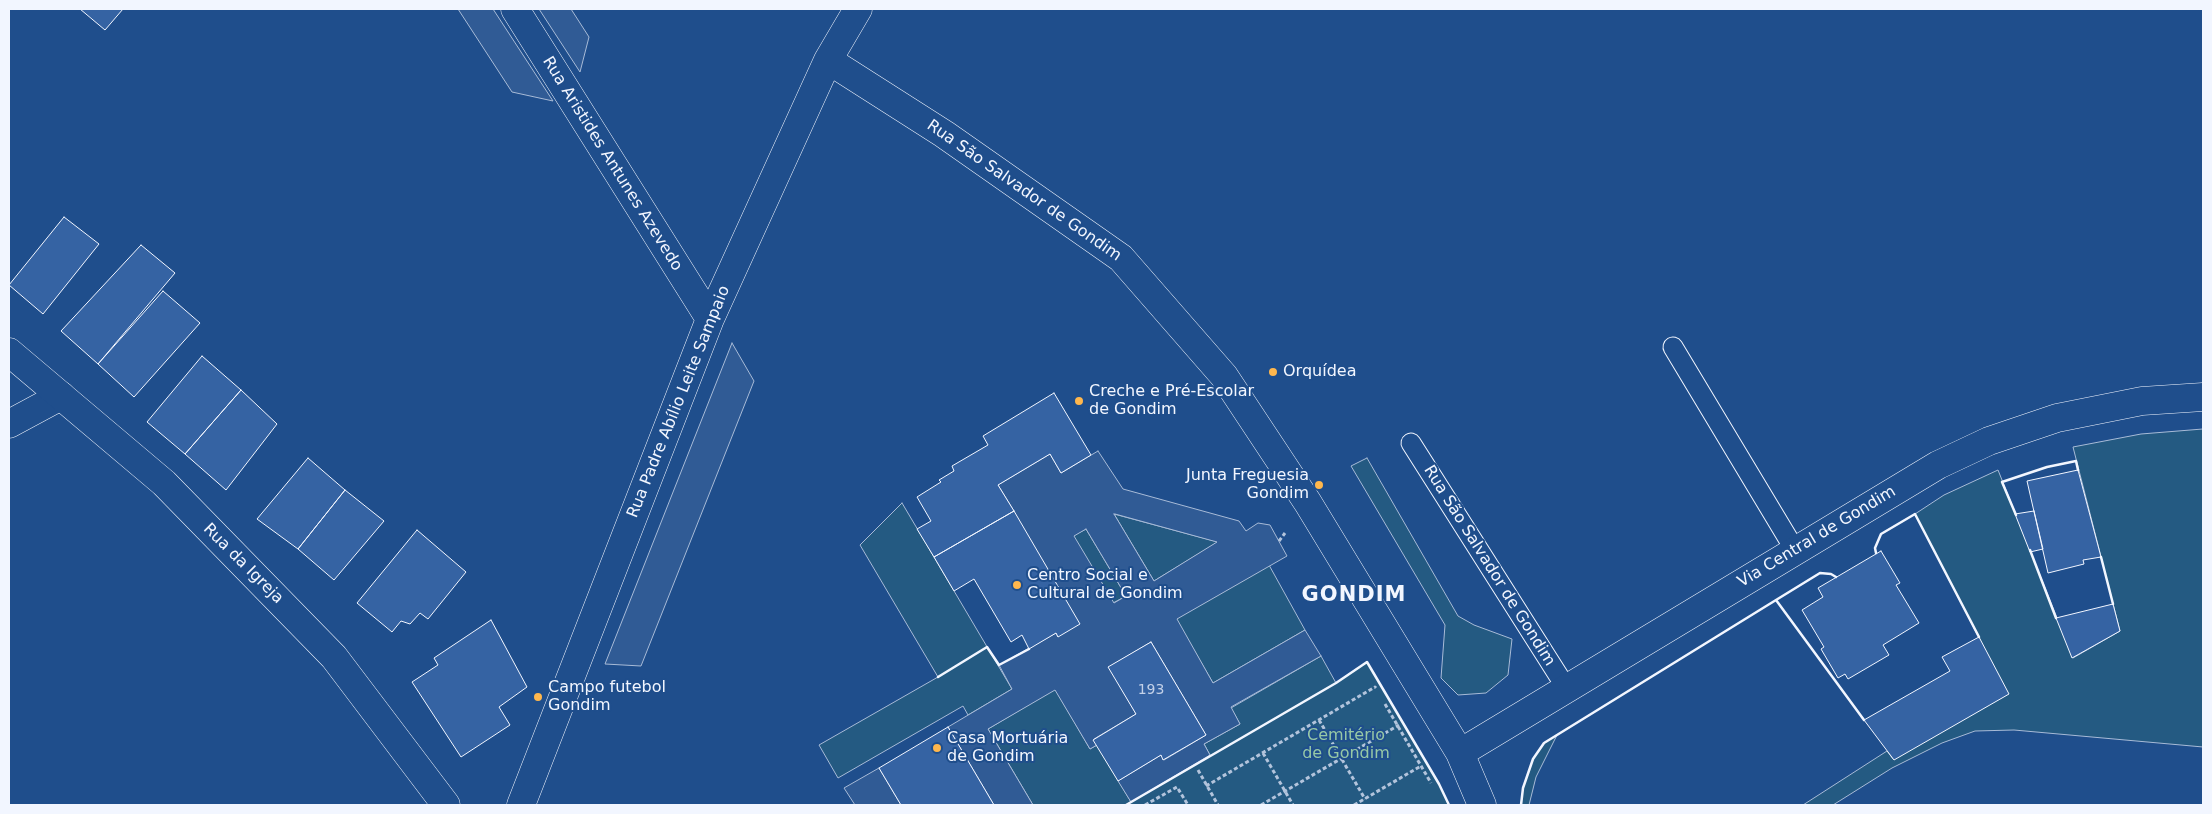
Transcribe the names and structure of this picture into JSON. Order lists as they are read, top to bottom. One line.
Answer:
{"streets":{"street":["Rua Aristides Antunes Azevedo","Rua São Salvador de Gondim","Rua Padre Abílio Leite Sampaio","Via Central de Gondim","Rua da Igreja"]},"crossings":[["Rua Aristides Antunes Azevedo","Rua Padre Abílio Leite Sampaio"],["Rua São Salvador de Gondim","Rua Padre Abílio Leite Sampaio"],["Rua São Salvador de Gondim","Via Central de Gondim"]],"districts":["GONDIM"],"parks":["Cemitério de Gondim"],"places":["Orquídea","Creche e Pré-Escolar de Gondim","Junta Freguesia Gondim","Centro Social e Cultural de Gondim","Campo futebol Gondim","Casa Mortuária de Gondim"],"house_numbers":["193"]}
